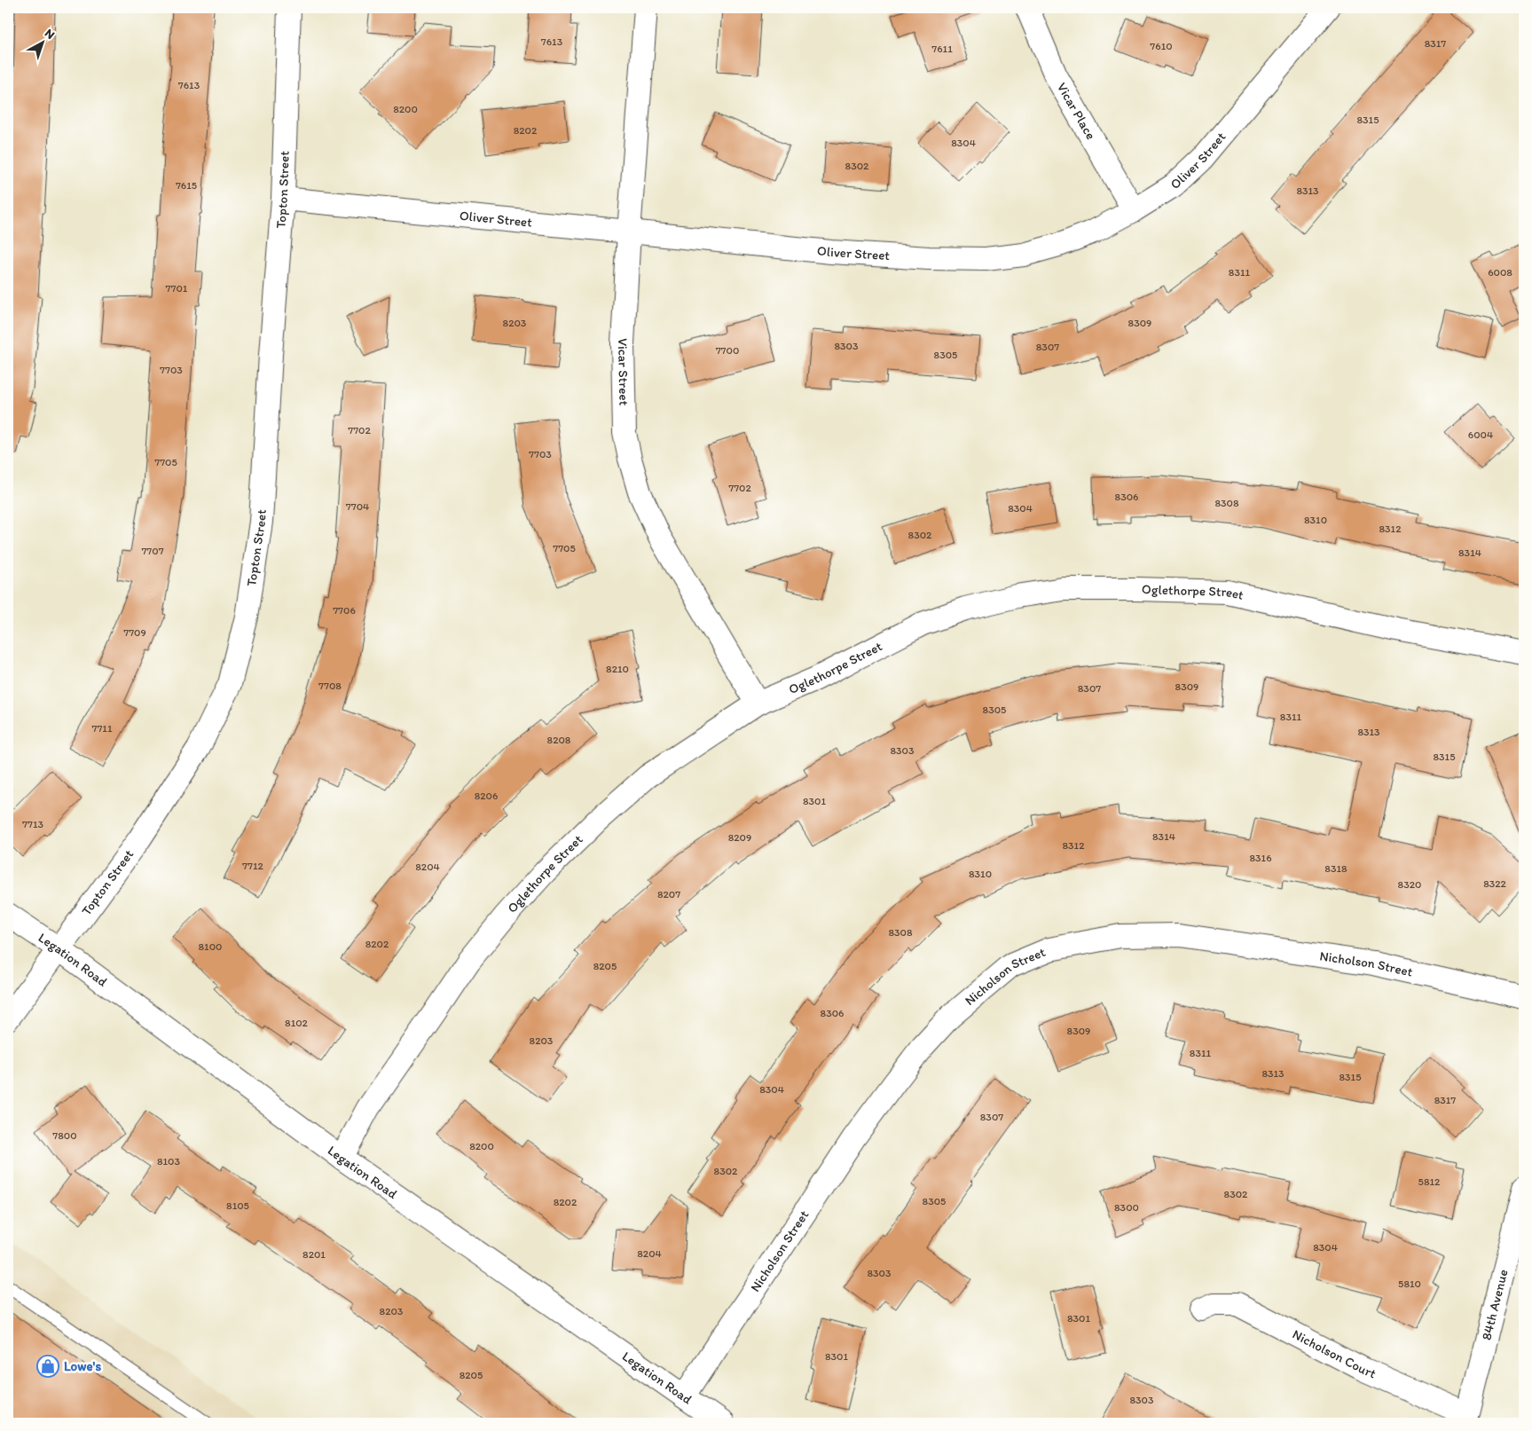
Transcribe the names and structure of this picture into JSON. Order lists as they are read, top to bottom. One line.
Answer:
{"streets":{"street":["Vicar Place","Oliver Street","Topton Street","Vicar Street","Oglethorpe Street","Legation Road","Nicholson Street","84th Avenue","Nicholson Court"]},"crossings":[["Vicar Place","Oliver Street"],["Oliver Street","Topton Street"],["Oliver Street","Vicar Street"],["Topton Street","Legation Road"],["Vicar Street","Oglethorpe Street"],["Oglethorpe Street","Legation Road"],["Legation Road","Nicholson Street"],["84th Avenue","Nicholson Court"]],"places":{"shop":["Lowe's"]},"house_numbers":["7613","8317","7610","7611","7613","8200","8315","8202","8304","8302","7615","8313","8311","6008","7701","8203","8309","8303","8307","7700","8305","7703","7702","6004","7703","7705","7702","8306","8308","7704","8304","8310","8312","8302","7705","7707","8314","7706","7709","8210","7708","8309","8307","8305","8311","7711","8313","8208","8303","8315","8206","8301","7713","8314","8209","8312","8316","7712","8204","8318","8310","8322","8320","8207","8308","8202","8100","8205","8306","8102","8309","8203","8311","8313","8315","8304","8317","8307","7800","8200","8103","8302","5812","8302","8305","8202","8105","8300","8304","8204","8201","8303","5810","8203","8301","8301","8205","8303"],"north":"top right"}
